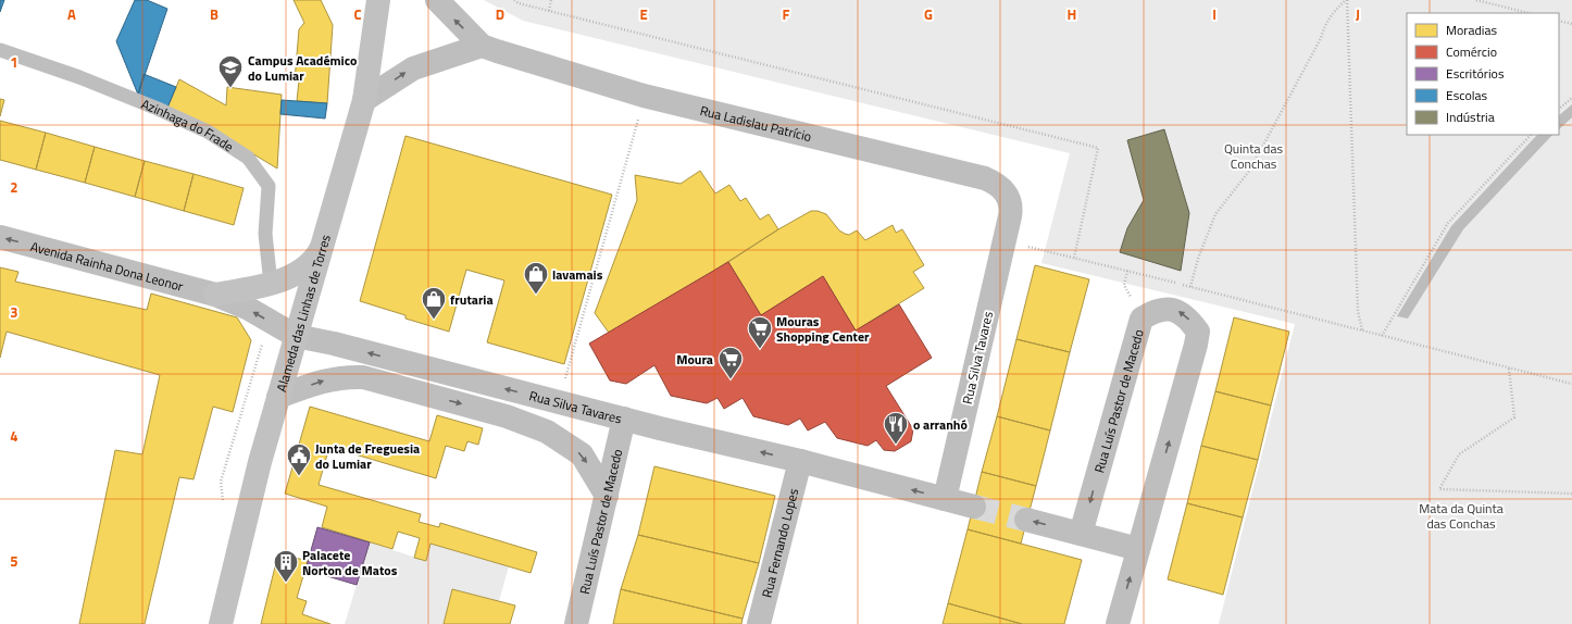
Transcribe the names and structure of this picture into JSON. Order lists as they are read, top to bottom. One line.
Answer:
{"streets":{"main road":["Alameda das Linhas de Torres"],"street":["Rua Ladislau Patrício","Avenida Rainha Dona Leonor","Rua Silva Tavares","Rua Luís Pastor de Macedo","Rua Fernando Lopes"],"lane":["Azinhaga do Frade"]},"crossings":[["Rua Ladislau Patrício","Rua Silva Tavares"],["Avenida Rainha Dona Leonor","Rua Silva Tavares"],["Alameda das Linhas de Torres","Rua Silva Tavares"],["Rua Silva Tavares","Rua Luís Pastor de Macedo"],["Rua Silva Tavares","Rua Fernando Lopes"]],"one_way":["Avenida Rainha Dona Leonor"],"parks":["Quinta das Conchas","Mata da Quinta das Conchas"],"places":{"school or university":["Campus Académico do Lumiar"],"shop":["lavamais","frutaria"],"supermarket":["Mouras Shopping Center","Moura"],"restaurant":["o arranhó"],"public building":["Junta de Freguesia do Lumiar"],"building":["Palacete Norton de Matos"]},"legend":["Moradias","Comércio","Escritórios","Escolas","Indústria"],"grid":{"columns":["A","B","C","D","E","F","G","H","I","J"],"rows":["1","2","3","4","5"]}}
